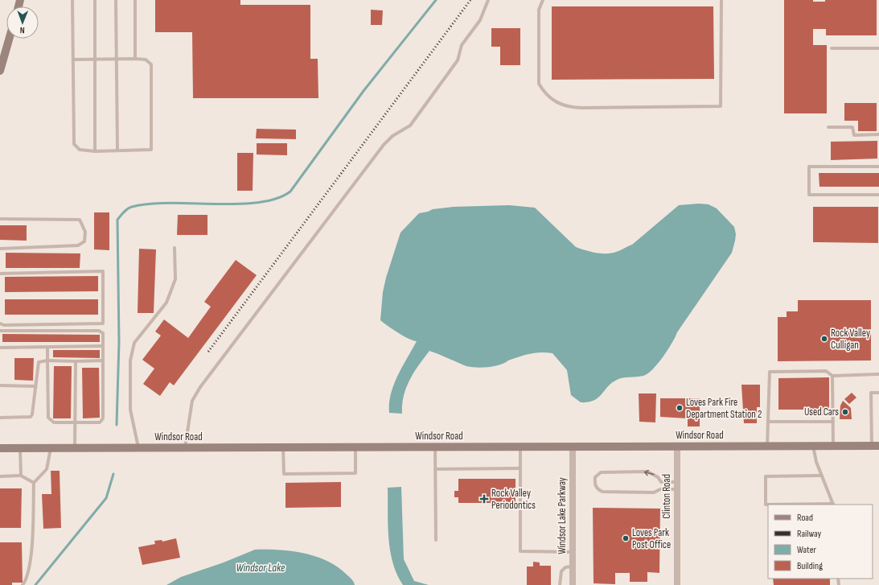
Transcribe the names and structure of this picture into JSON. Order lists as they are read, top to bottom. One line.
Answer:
{"streets":{"street":["Windsor Road","Clinton Road","Windsor Lake Parkway"]},"crossings":[["Windsor Road","Clinton Road"],["Windsor Road","Windsor Lake Parkway"]],"water":["Windsor Lake"],"places":{"other":["Rock Valley Culligan","Loves Park Fire Department Station 2","Used Cars","Loves Park Post Office"],"health":["Rock Valley Periodontics"]},"legend":["Road","Railway","Water","Building"],"north":"bottom"}
